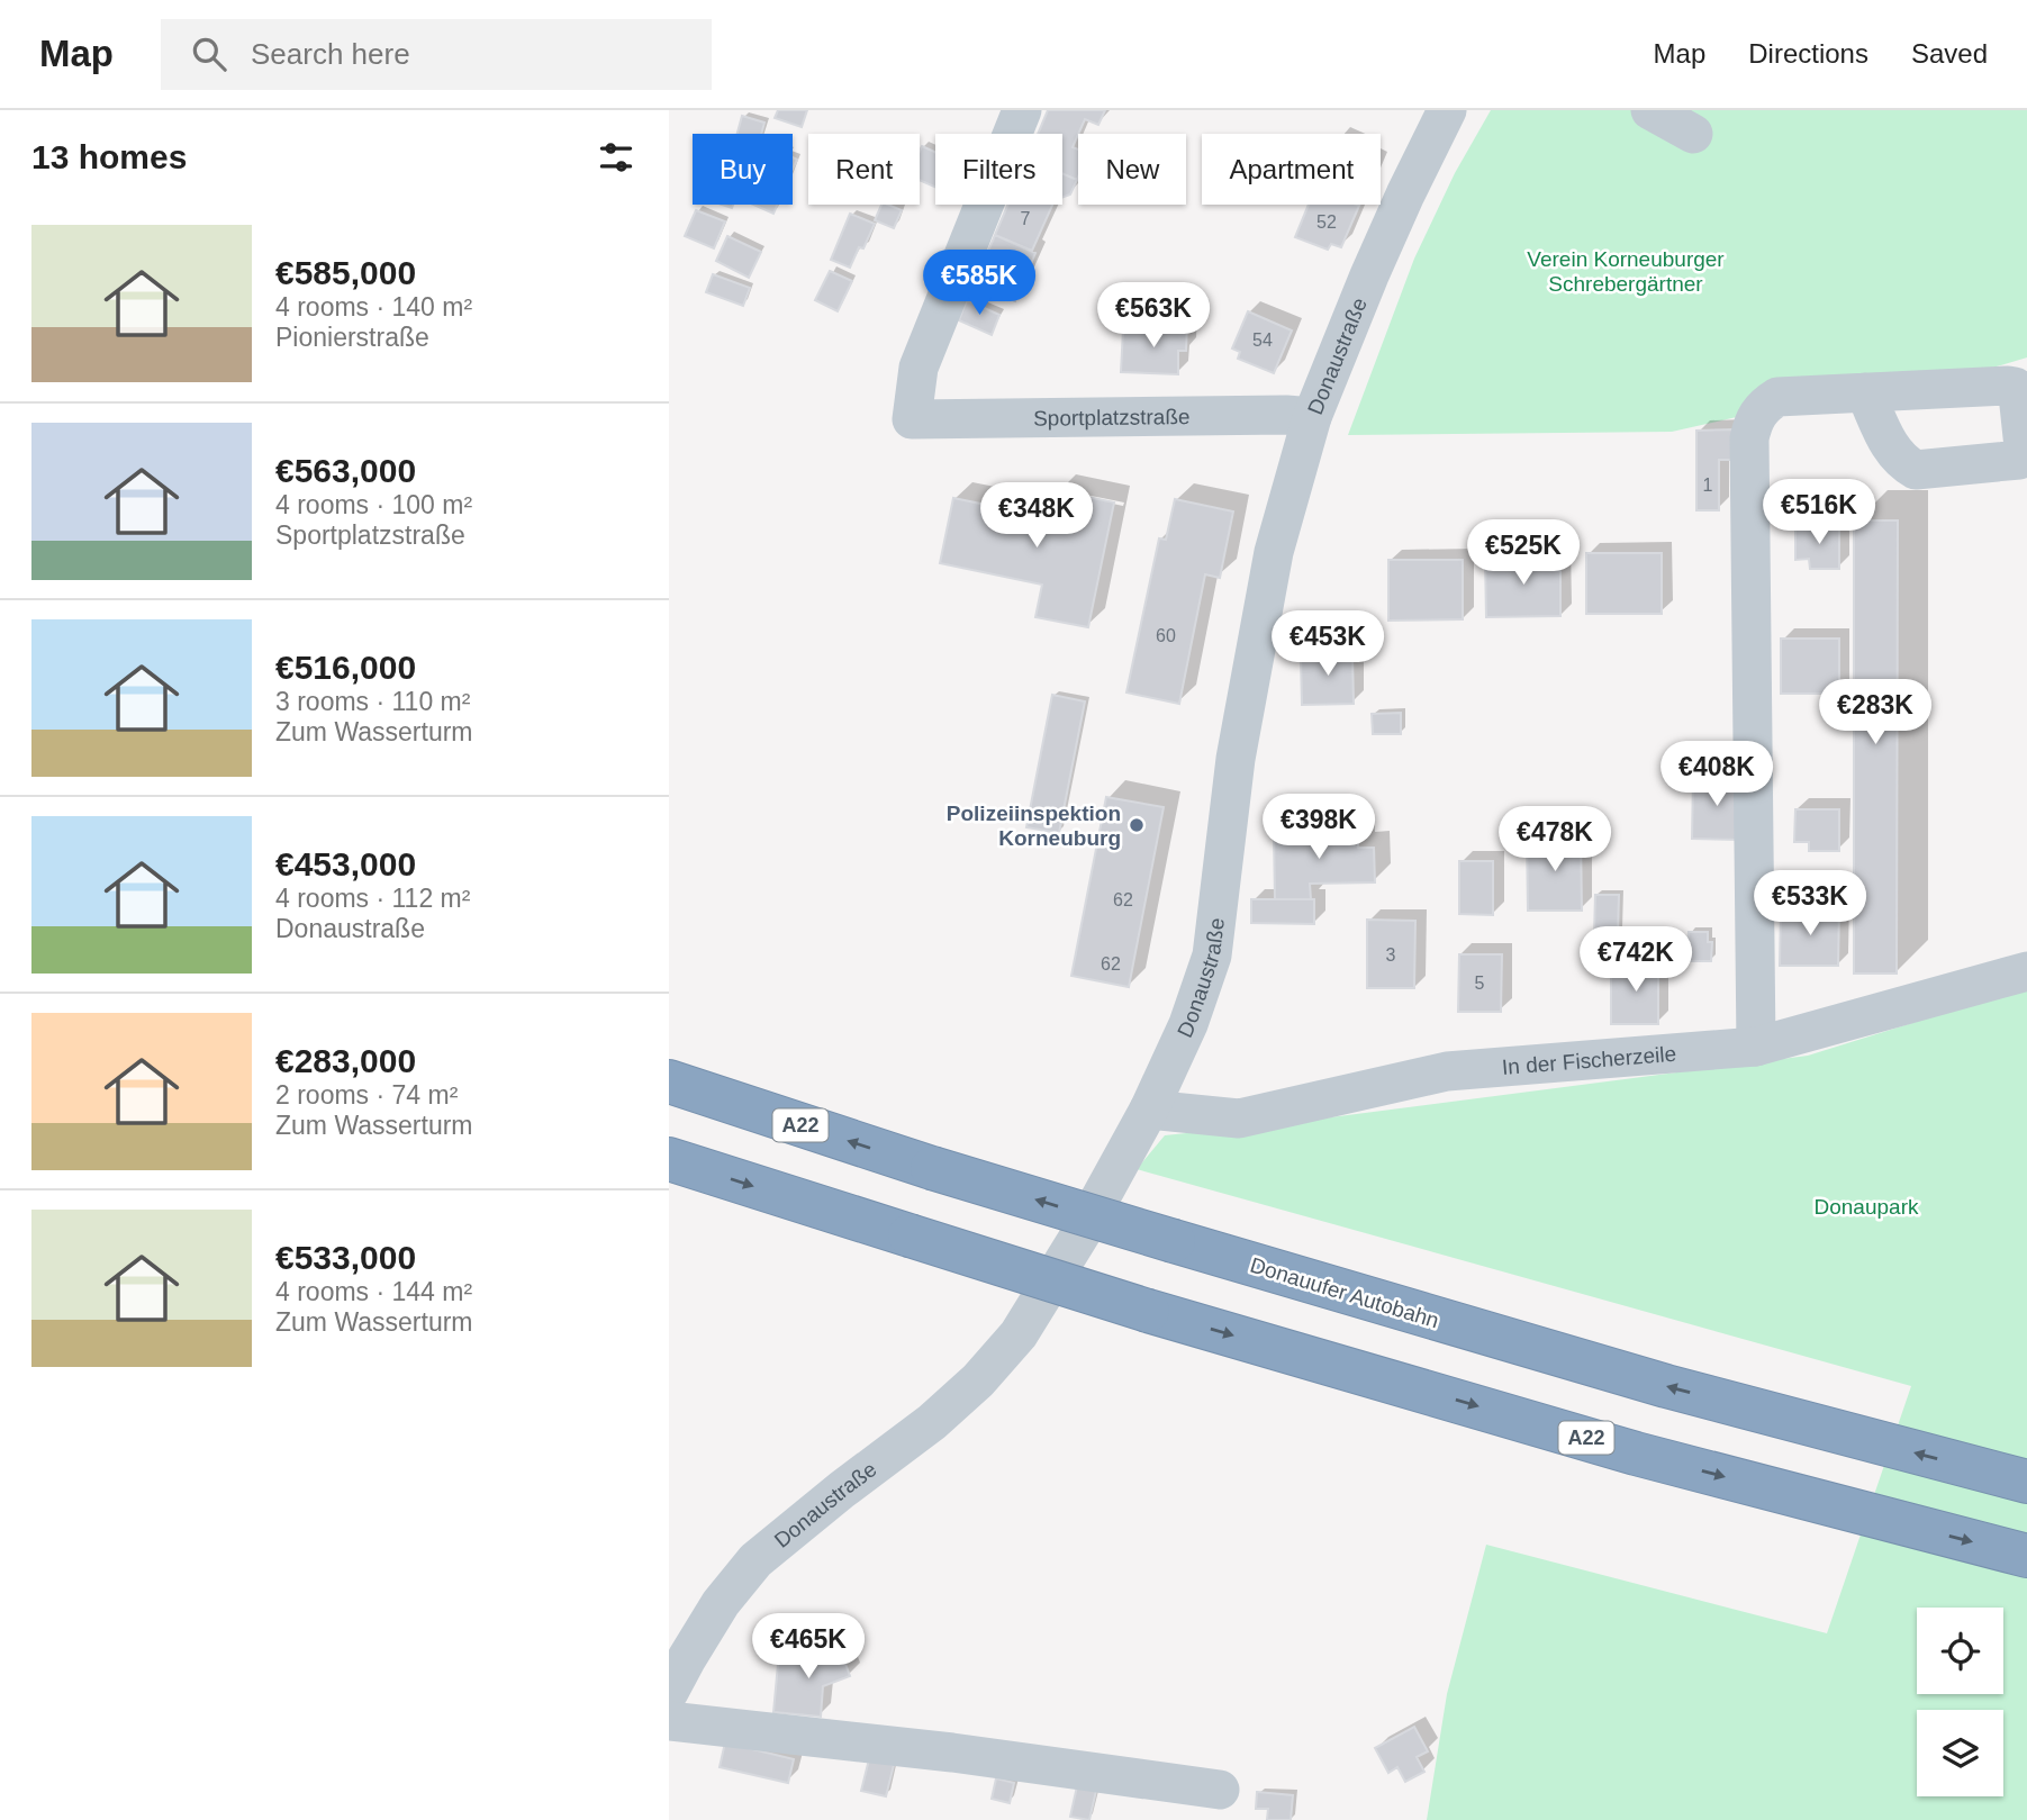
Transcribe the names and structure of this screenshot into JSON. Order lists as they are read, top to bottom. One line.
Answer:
{"streets":{"highway":["A22","Donauufer Autobahn"],"street":["Donaustraße","Sportplatzstraße","In der Fischerzeile"]},"crossings":[["Donaustraße","Sportplatzstraße"],["Donaustraße","In der Fischerzeile"]],"parks":["Verein Korneuburger Schrebergärtner","Donaupark"],"places":["Polizeiinspektion Korneuburg"],"house_numbers":["7","52","54","1","60","62","3","62","5"],"page":{"header":"Map","search":"Search here","nav":["Map","Directions","Saved"],"heading":"13 homes","chip":["Buy","Rent","Filters","New","Apartment"],"list":[{"name":"€585,000","note":"4 rooms · 140 m² · Pionierstraße"},{"name":"€563,000","note":"4 rooms · 100 m² · Sportplatzstraße"},{"name":"€516,000","note":"3 rooms · 110 m² · Zum Wasserturm"},{"name":"€453,000","note":"4 rooms · 112 m² · Donaustraße"},{"name":"€283,000","note":"2 rooms · 74 m² · Zum Wasserturm"},{"name":"€533,000","note":"4 rooms · 144 m² · Zum Wasserturm"}],"price":["€585K","€563K","€516K","€348K","€525K","€453K","€283K","€408K","€398K","€478K","€533K","€742K","€465K"]}}
